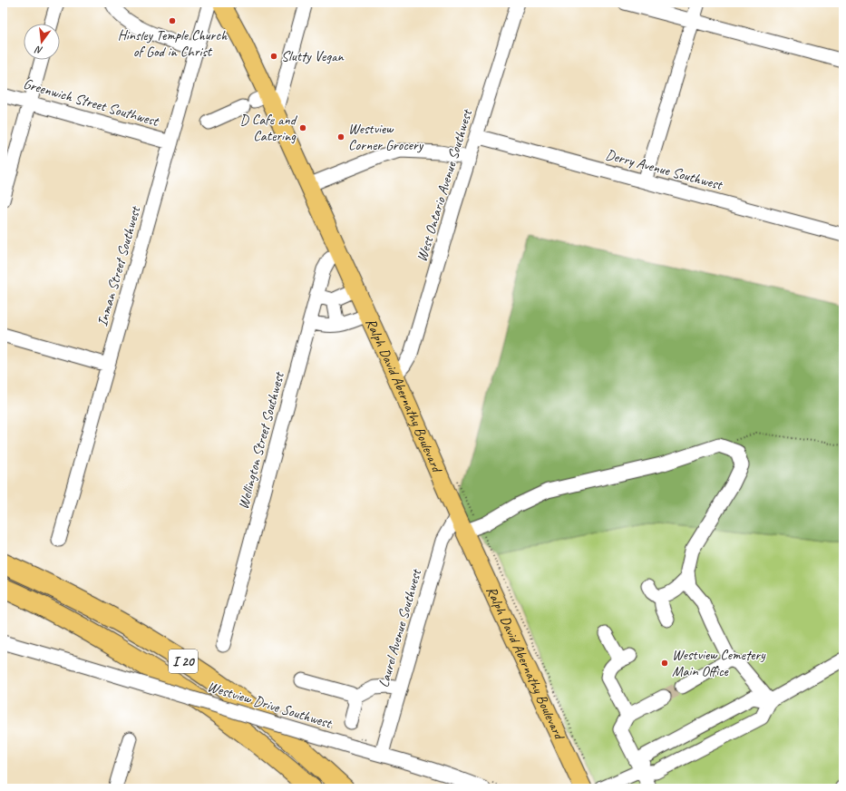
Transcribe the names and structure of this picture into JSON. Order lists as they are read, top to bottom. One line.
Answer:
{"streets":{"highway":["I 20"],"main road":["Ralph David Abernathy Boulevard"],"street":["Greenwich Street Southwest","Derry Avenue Southwest","West Ontario Avenue Southwest","Inman Street Southwest","Wellington Street Southwest","Laurel Avenue Southwest","Westview Drive Southwest"]},"crossings":[["Greenwich Street Southwest","Inman Street Southwest"],["Derry Avenue Southwest","West Ontario Avenue Southwest"],["West Ontario Avenue Southwest","Ralph David Abernathy Boulevard"],["Inman Street Southwest","Ralph David Abernathy Boulevard"],["Ralph David Abernathy Boulevard","Wellington Street Southwest"],["Ralph David Abernathy Boulevard","Laurel Avenue Southwest"],["Laurel Avenue Southwest","Westview Drive Southwest"]],"places":["Hinsley Temple Church of God in Christ","Slutty Vegan","D Cafe and Catering","Westview Corner Grocery","Westview Cemetery Main Office"],"north":"bottom"}
